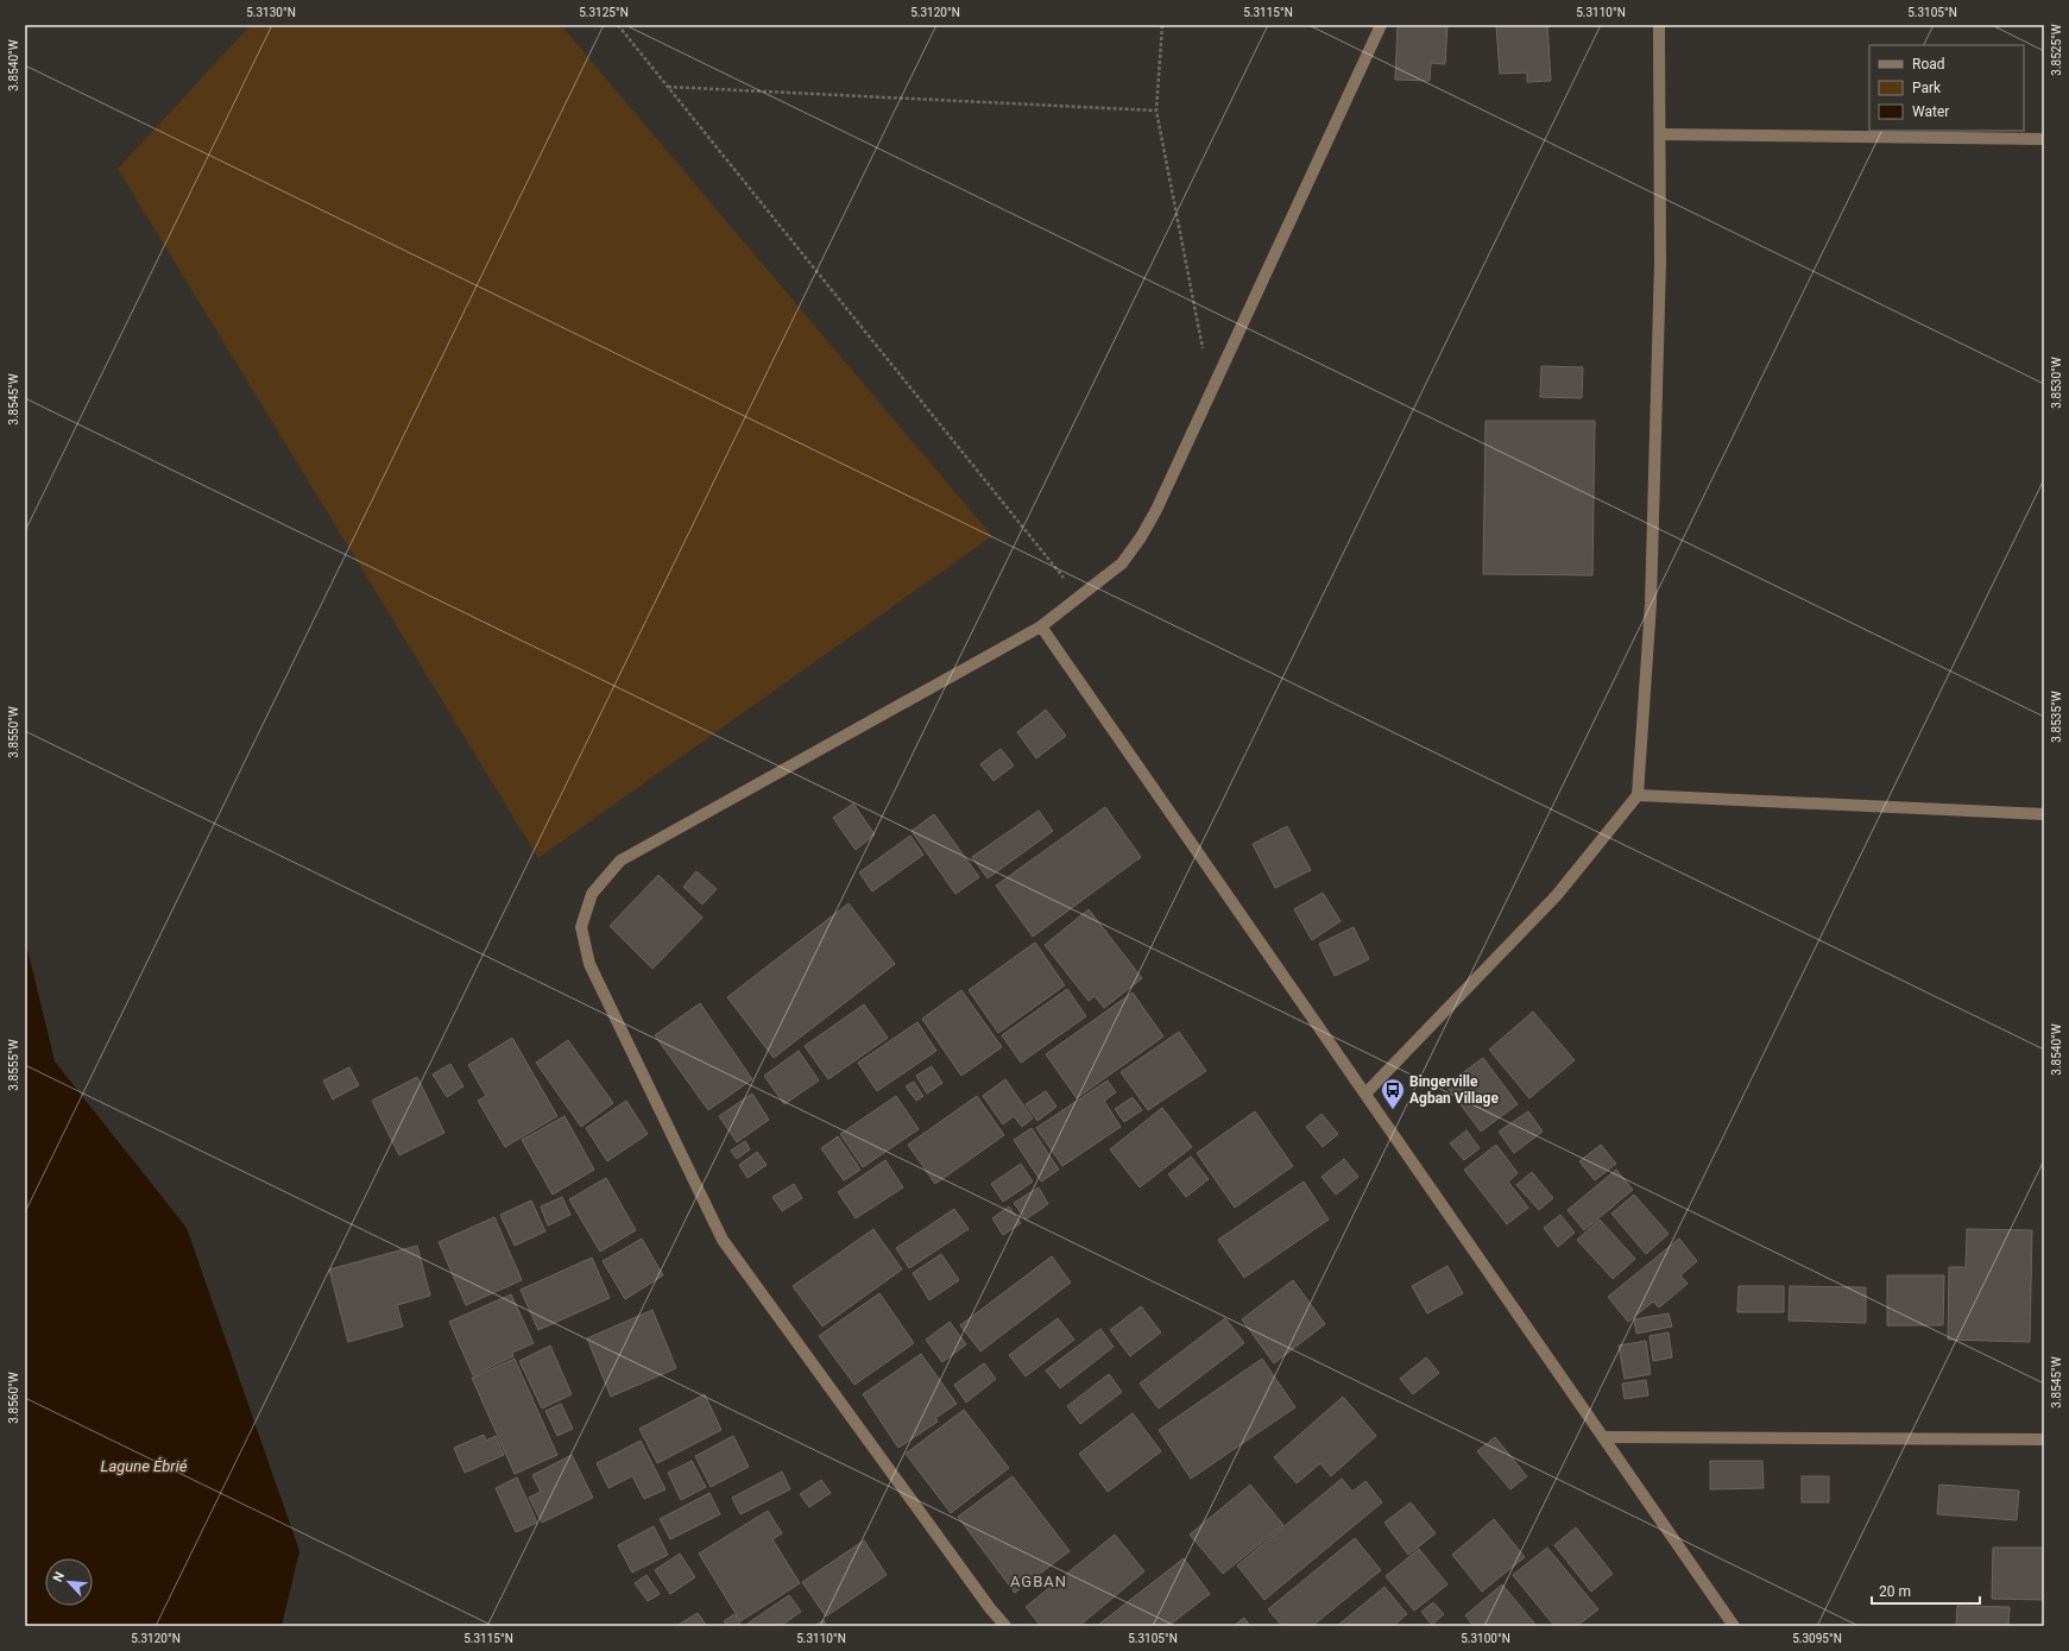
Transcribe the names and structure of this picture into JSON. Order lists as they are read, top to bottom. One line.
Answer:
{"districts":["AGBAN"],"water":["Lagune Ébrié"],"places":{"bus stop":["Bingerville Agban Village"]},"legend":["Road","Park","Water"],"scale_bar":"20 m","north":"top left","coordinates":["5.3130°N","5.3125°N","5.3120°N","5.3115°N","5.3110°N","5.3105°N","3.8525°W","3.8540°W","3.8530°W","3.8545°W","3.8535°W","3.8550°W","3.8555°W","3.8560°W","5.3100°N","5.3095°N"]}
